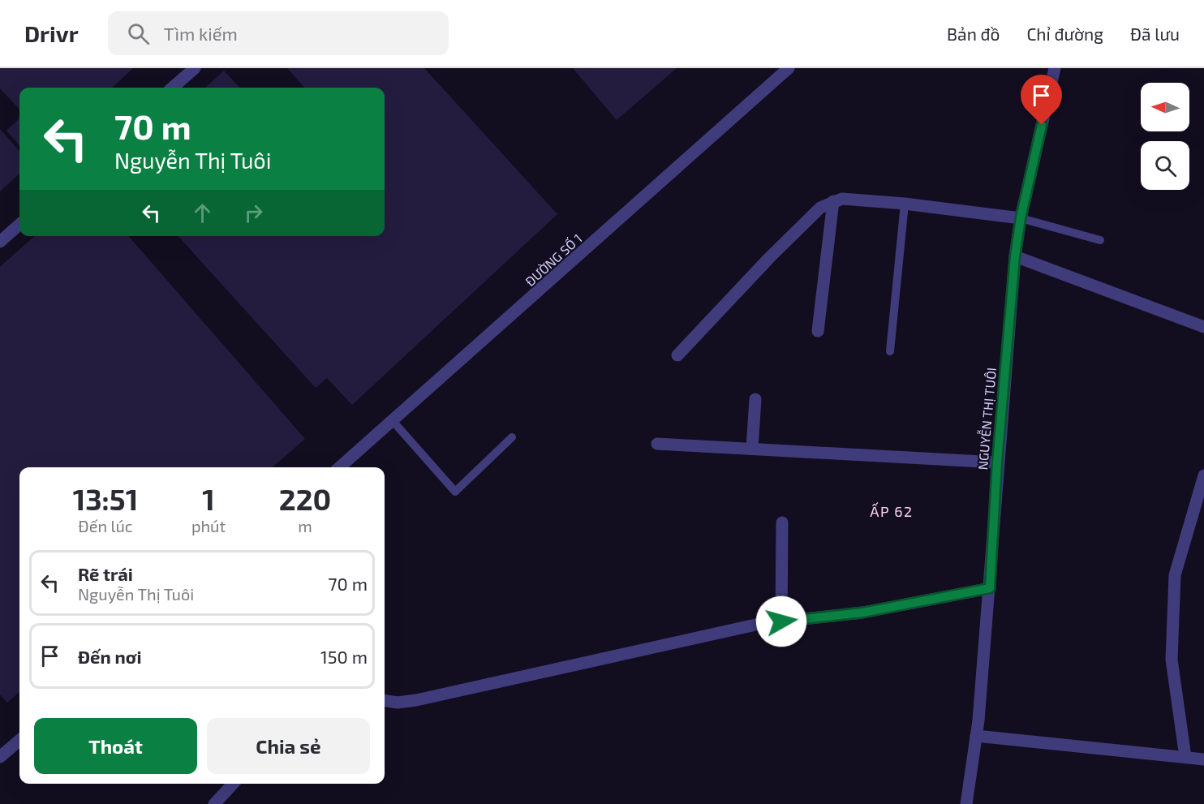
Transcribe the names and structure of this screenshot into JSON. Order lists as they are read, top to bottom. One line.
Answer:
{"streets":{"street":["ĐƯỜNG SỐ 1","NGUYỄN THỊ TUÔI"]},"districts":["ẤP 62"],"north":"left","page":{"header":"Drivr","search":"Tìm kiếm","nav":["Bản đồ","Chỉ đường","Đã lưu"],"turn":["70 m","Nguyễn Thị Tuôi"],"eta":["13:51","Đến lúc","1","phút","220","m"],"list":[{"name":"Rẽ trái","note":"Nguyễn Thị Tuôi","value":"70 m"},{"name":"Đến nơi","value":"150 m"}],"buttons":["Thoát","Chia sẻ"]}}
